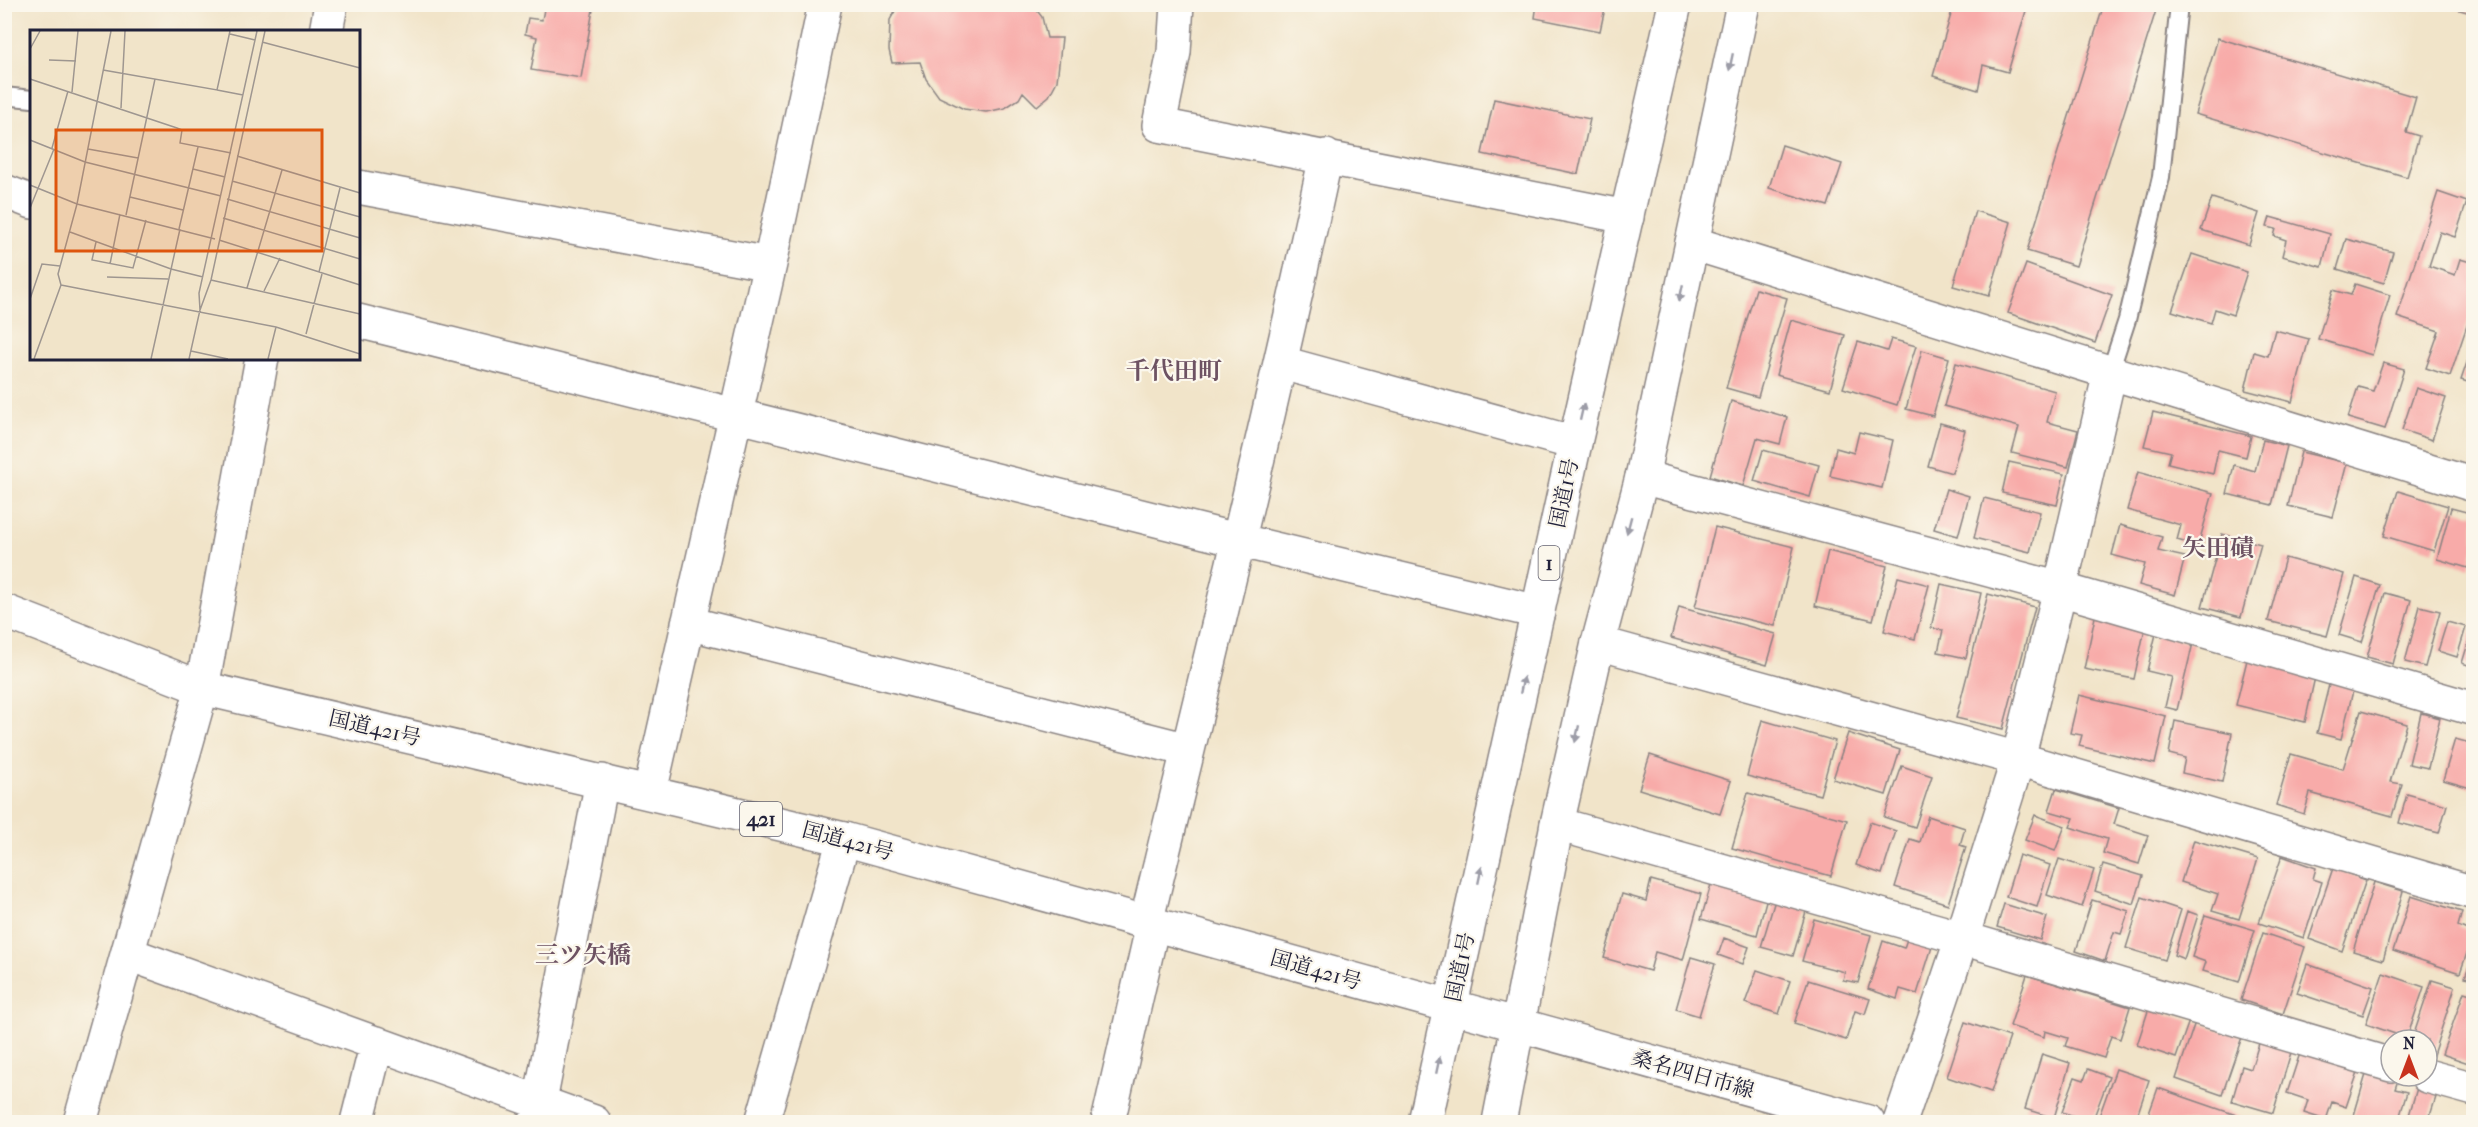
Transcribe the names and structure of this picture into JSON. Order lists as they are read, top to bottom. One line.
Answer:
{"streets":{"main road":["国道1号","1","国道421号","421","桑名四日市線"]},"crossings":[["国道1号","国道421号"],["国道421号","桑名四日市線"]],"districts":["千代田町","矢田磧","三ツ矢橋"],"north":"top"}
